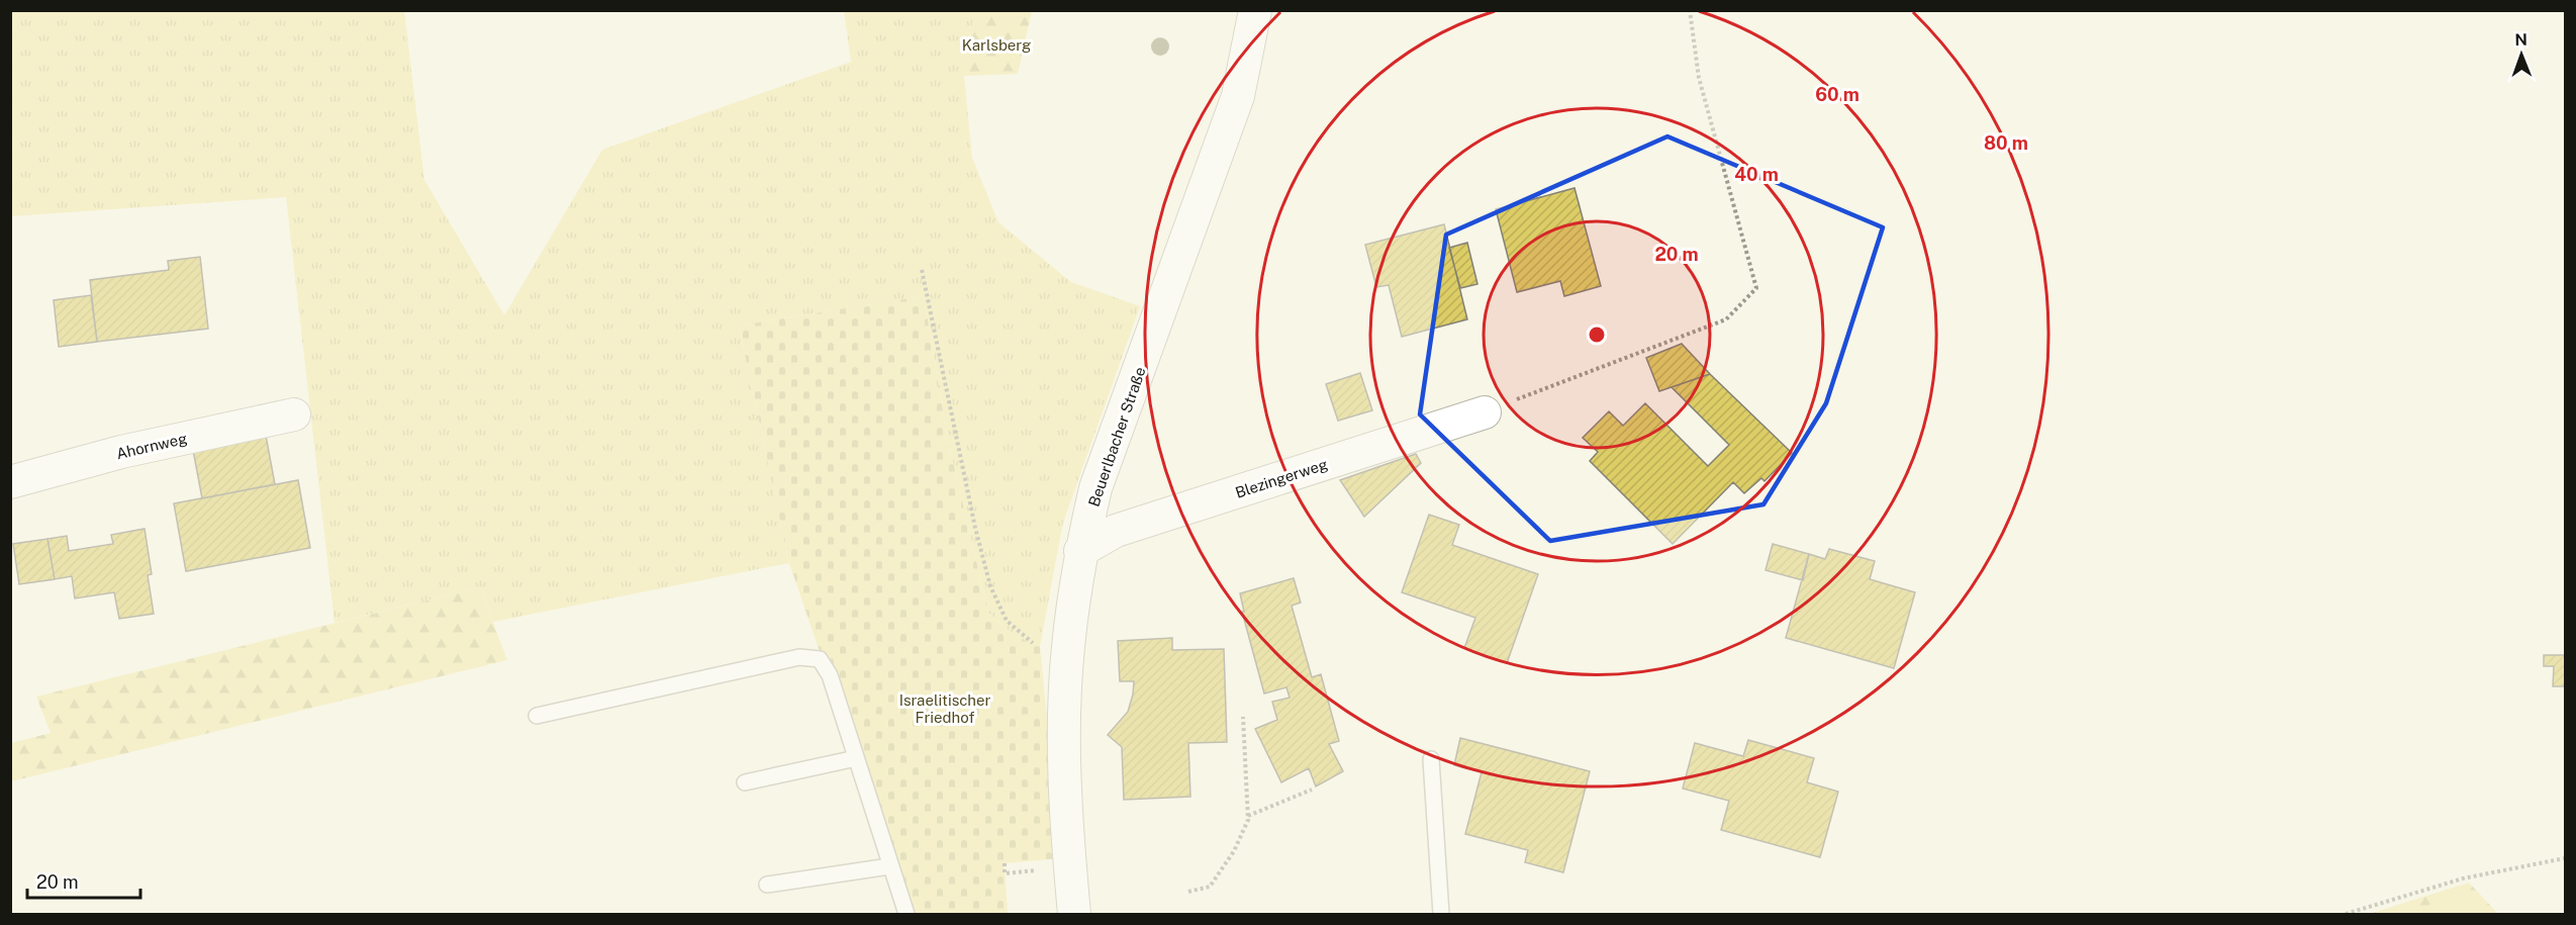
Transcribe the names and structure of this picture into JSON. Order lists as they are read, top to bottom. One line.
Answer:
{"streets":{"street":["Beuerlbacher Straße","Ahornweg","Blezingerweg"]},"crossings":[["Beuerlbacher Straße","Blezingerweg"]],"parks":["Karlsberg","Israelitischer Friedhof"],"scale_bar":"20 m","north":"top","rings":["60 m","80 m","40 m","20 m"]}
